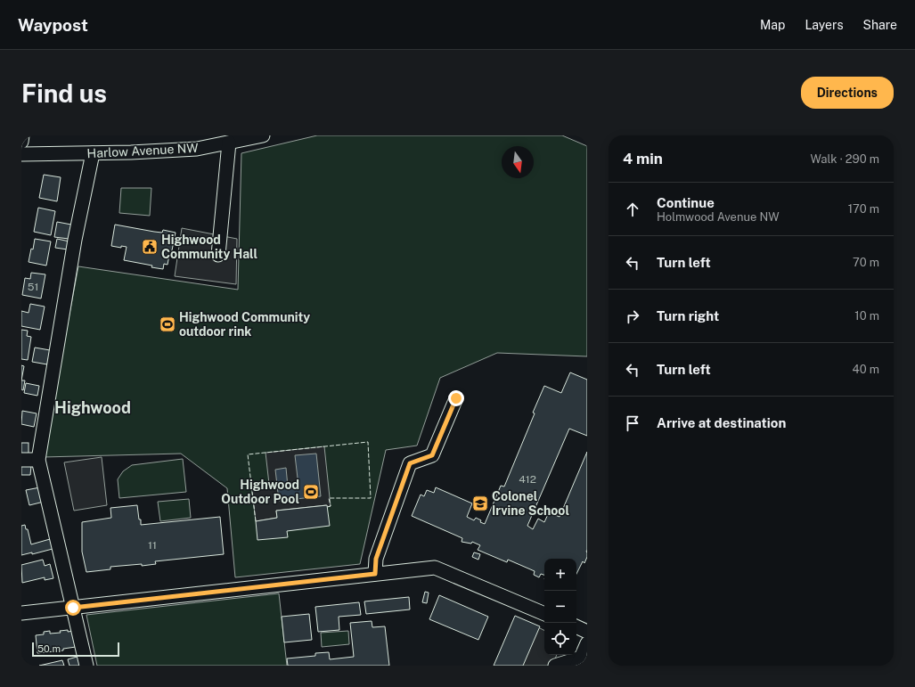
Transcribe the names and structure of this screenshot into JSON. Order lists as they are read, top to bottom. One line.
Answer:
{"streets":{"street":["Harlow Avenue NW"]},"districts":["Highwood"],"places":{"public building":["Highwood Community Hall"],"sports":["Highwood Community outdoor rink","Highwood Outdoor Pool"],"school or university":["Colonel Irvine School"]},"house_numbers":["51","412","11"],"scale_bar":"50 m","north":"bottom","page":{"header":"Waypost","nav":["Map","Layers","Share"],"buttons":"Directions","title":"Find us","heading":["4 min","Walk · 290 m"],"list":[["Continue","Holmwood Avenue NW","170 m"],["Turn left","70 m"],["Turn right","10 m"],["Turn left","40 m"],"Arrive at destination"],"map_buttons":["+","−"],"scale":"50 m"}}
